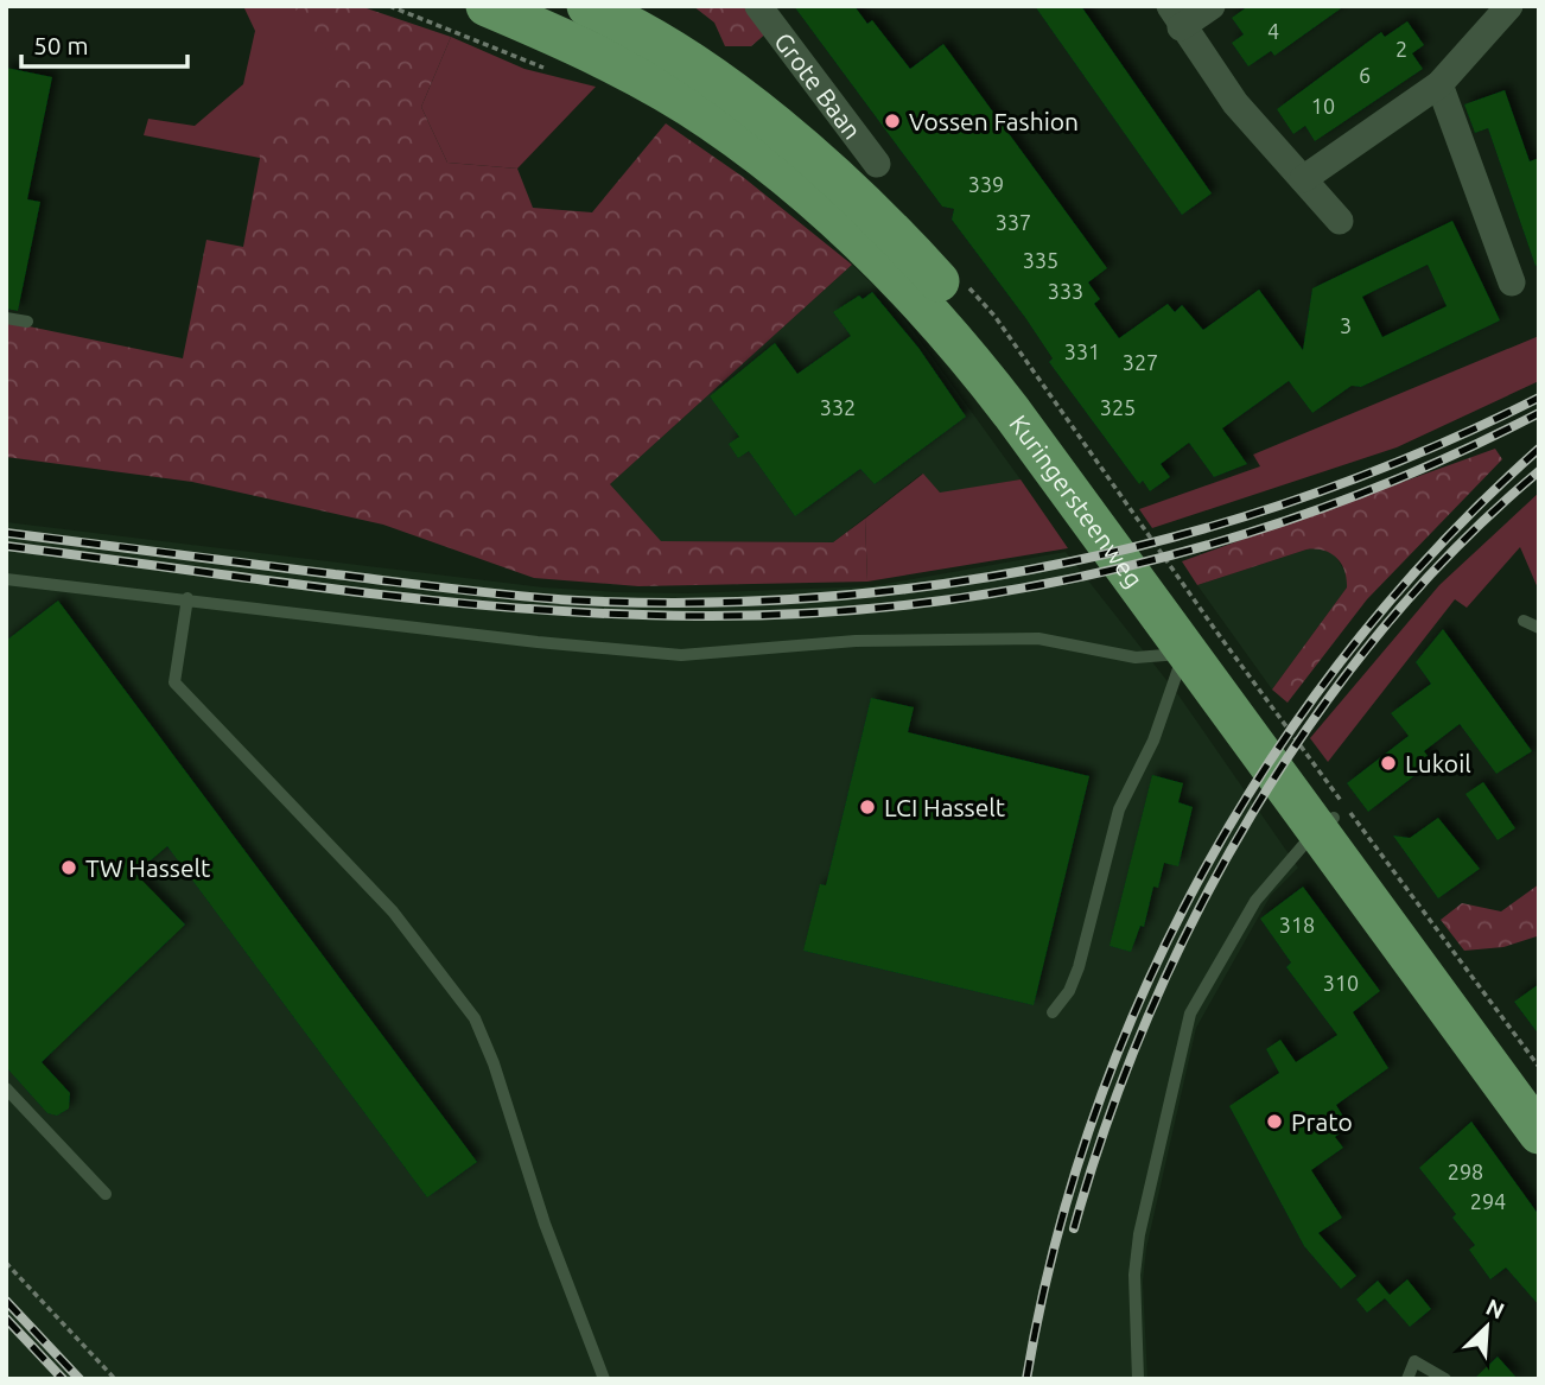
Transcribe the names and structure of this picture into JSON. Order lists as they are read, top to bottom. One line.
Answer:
{"streets":{"main road":["Kuringersteenweg"],"street":["Grote Baan"]},"places":["Vossen Fashion","Lukoil","LCI Hasselt","TW Hasselt","Prato"],"house_numbers":["4","2","6","10","339","337","335","333","3","331","327","332","325","318","310","298","294"],"scale_bar":"50 m","north":"top right"}
